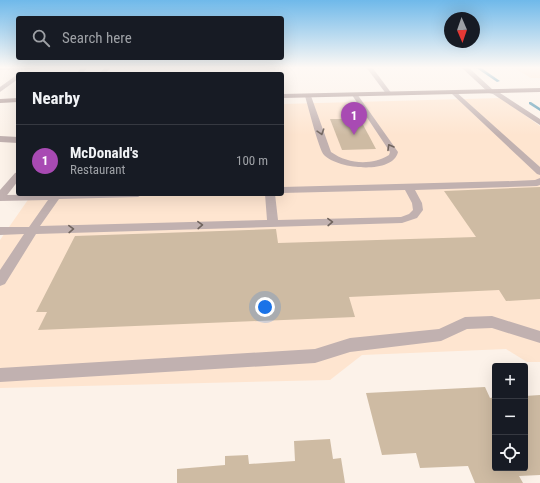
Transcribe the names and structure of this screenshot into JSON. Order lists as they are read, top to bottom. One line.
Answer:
{"north":"bottom","page":{"search":"Search here","heading":"Nearby","pins":"1","list":[{"mark":"1","name":"McDonald's","note":"Restaurant","value":"100 m"}],"map_buttons":["+","−"]}}
